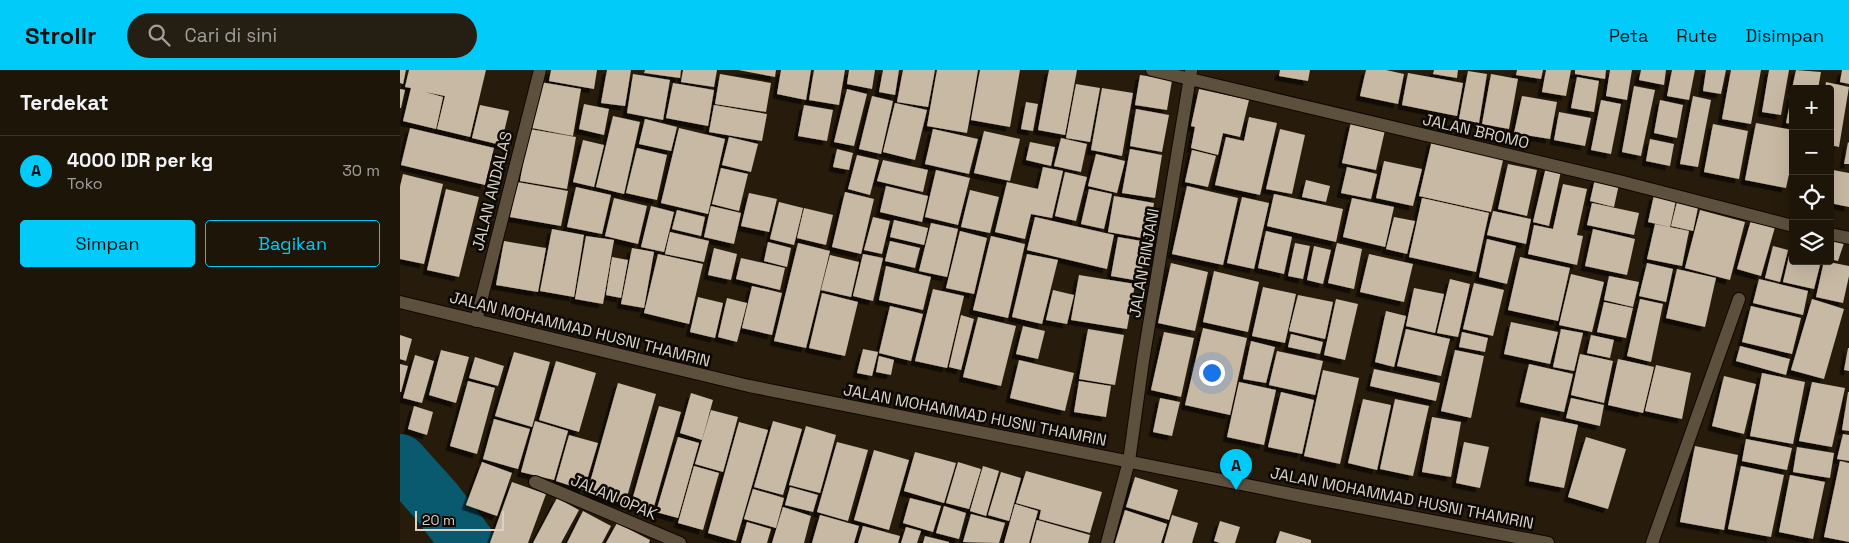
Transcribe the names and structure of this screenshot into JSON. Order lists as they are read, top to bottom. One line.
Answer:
{"streets":{"street":["JALAN BROMO","JALAN ANDALAS","JALAN RINJANI","JALAN MOHAMMAD HUSNI THAMRIN","JALAN OPAK"]},"crossings":[["JALAN BROMO","JALAN RINJANI"],["JALAN ANDALAS","JALAN MOHAMMAD HUSNI THAMRIN"],["JALAN RINJANI","JALAN MOHAMMAD HUSNI THAMRIN"]],"scale_bar":"20 m","page":{"header":"Strollr","search":"Cari di sini","nav":["Peta","Rute","Disimpan"],"heading":"Terdekat","map_buttons":["+","−"],"list":[{"mark":"A","name":"4000 IDR per kg","note":"Toko","value":"30 m"}],"buttons":["Simpan","Bagikan"],"pins":"A","scale":"20 m"}}
